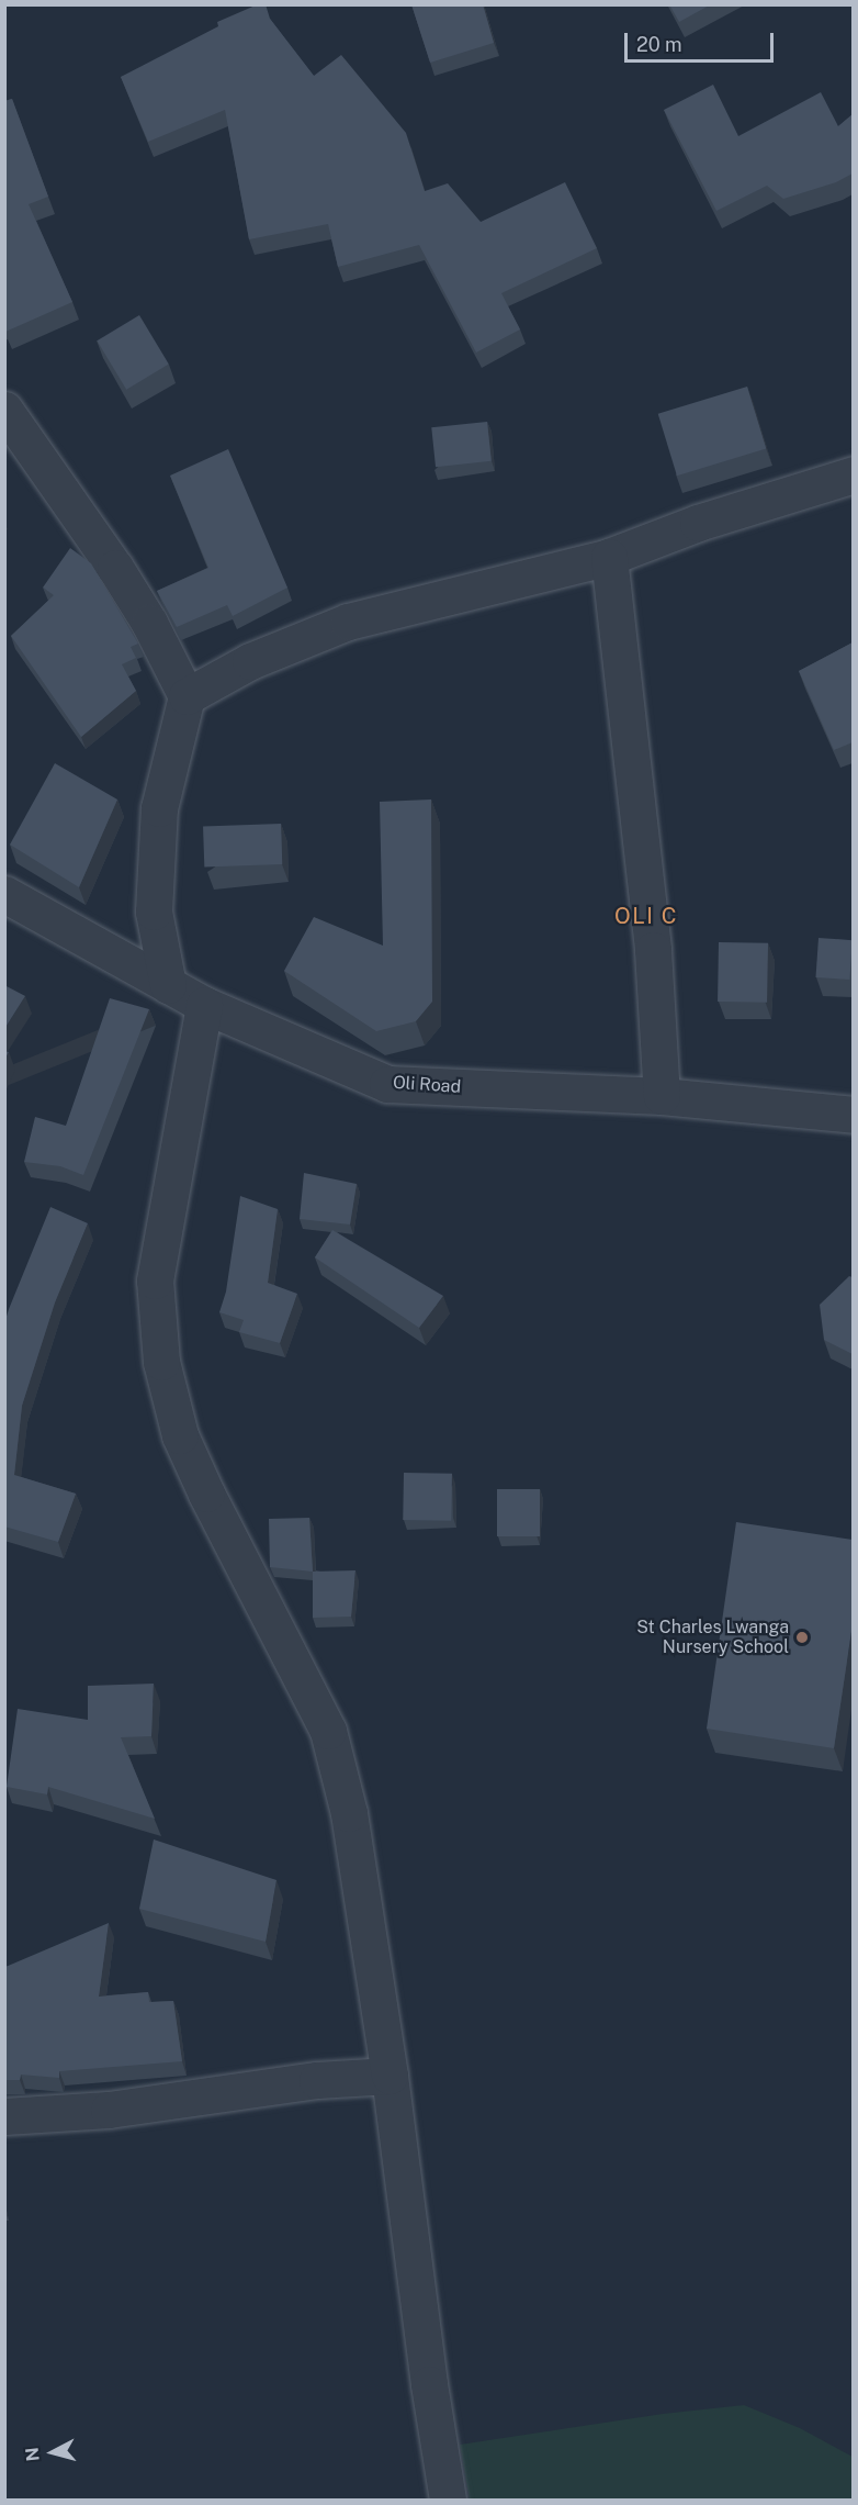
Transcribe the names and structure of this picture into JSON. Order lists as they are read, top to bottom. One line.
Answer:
{"streets":{"street":["Oli Road"]},"districts":["OLI C"],"places":["St Charles Lwanga Nursery School"],"scale_bar":"20 m","north":"left"}
